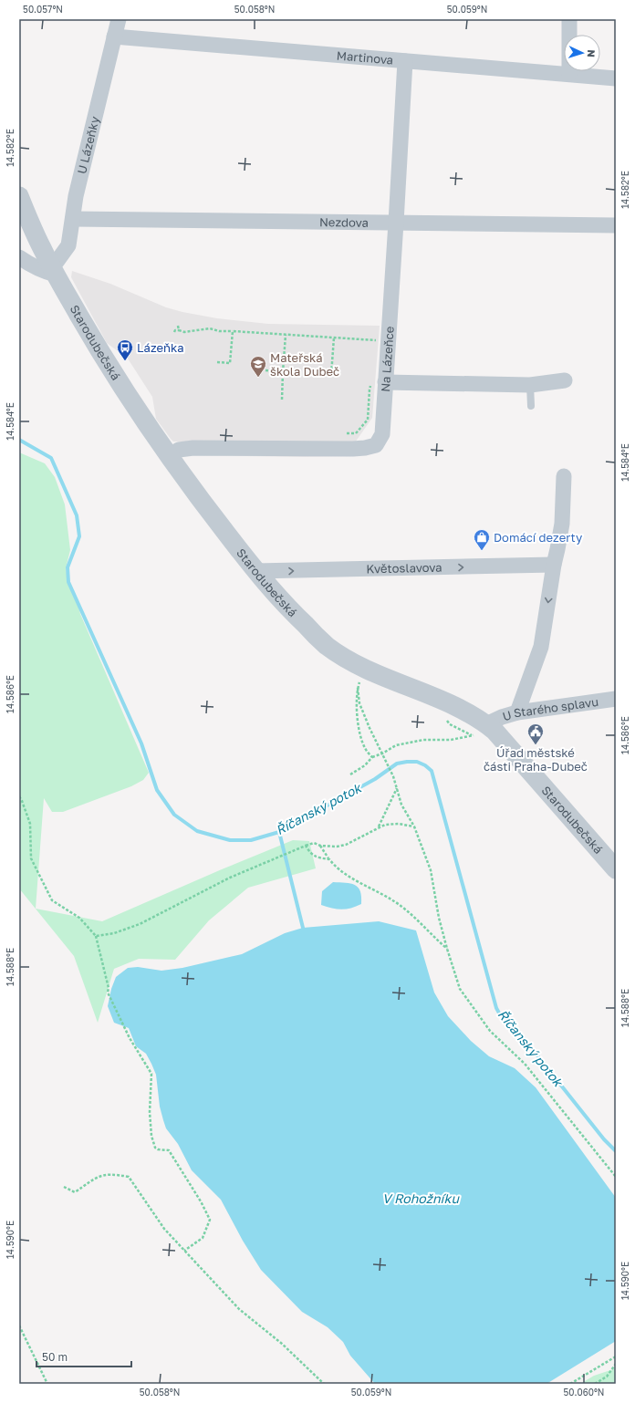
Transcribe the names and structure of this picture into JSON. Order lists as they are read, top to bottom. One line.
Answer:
{"streets":{"street":["Martinova","U Lázeňky","Nezdova","Starodubečská","Na Lázeňce","Květoslavova","U Starého splavu"]},"crossings":[["Martinova","U Lázeňky"],["Martinova","Na Lázeňce"],["U Lázeňky","Nezdova"],["U Lázeňky","Starodubečská"],["Nezdova","Na Lázeňce"],["Starodubečská","Na Lázeňce"],["Starodubečská","Květoslavova"],["Starodubečská","U Starého splavu"]],"one_way":["Květoslavova"],"water":["Říčanský potok","V Rohožníku"],"places":{"bus stop":["Lázeňka"],"school or university":["Mateřská škola Dubeč"],"shop":["Domácí dezerty"],"public building":["Úřad městské části Praha-Dubeč"]},"scale_bar":"50 m","north":"right","coordinates":["50.057°N","50.058°N","50.059°N","14.582°E","14.584°E","14.586°E","14.588°E","14.590°E","50.060°N"]}
